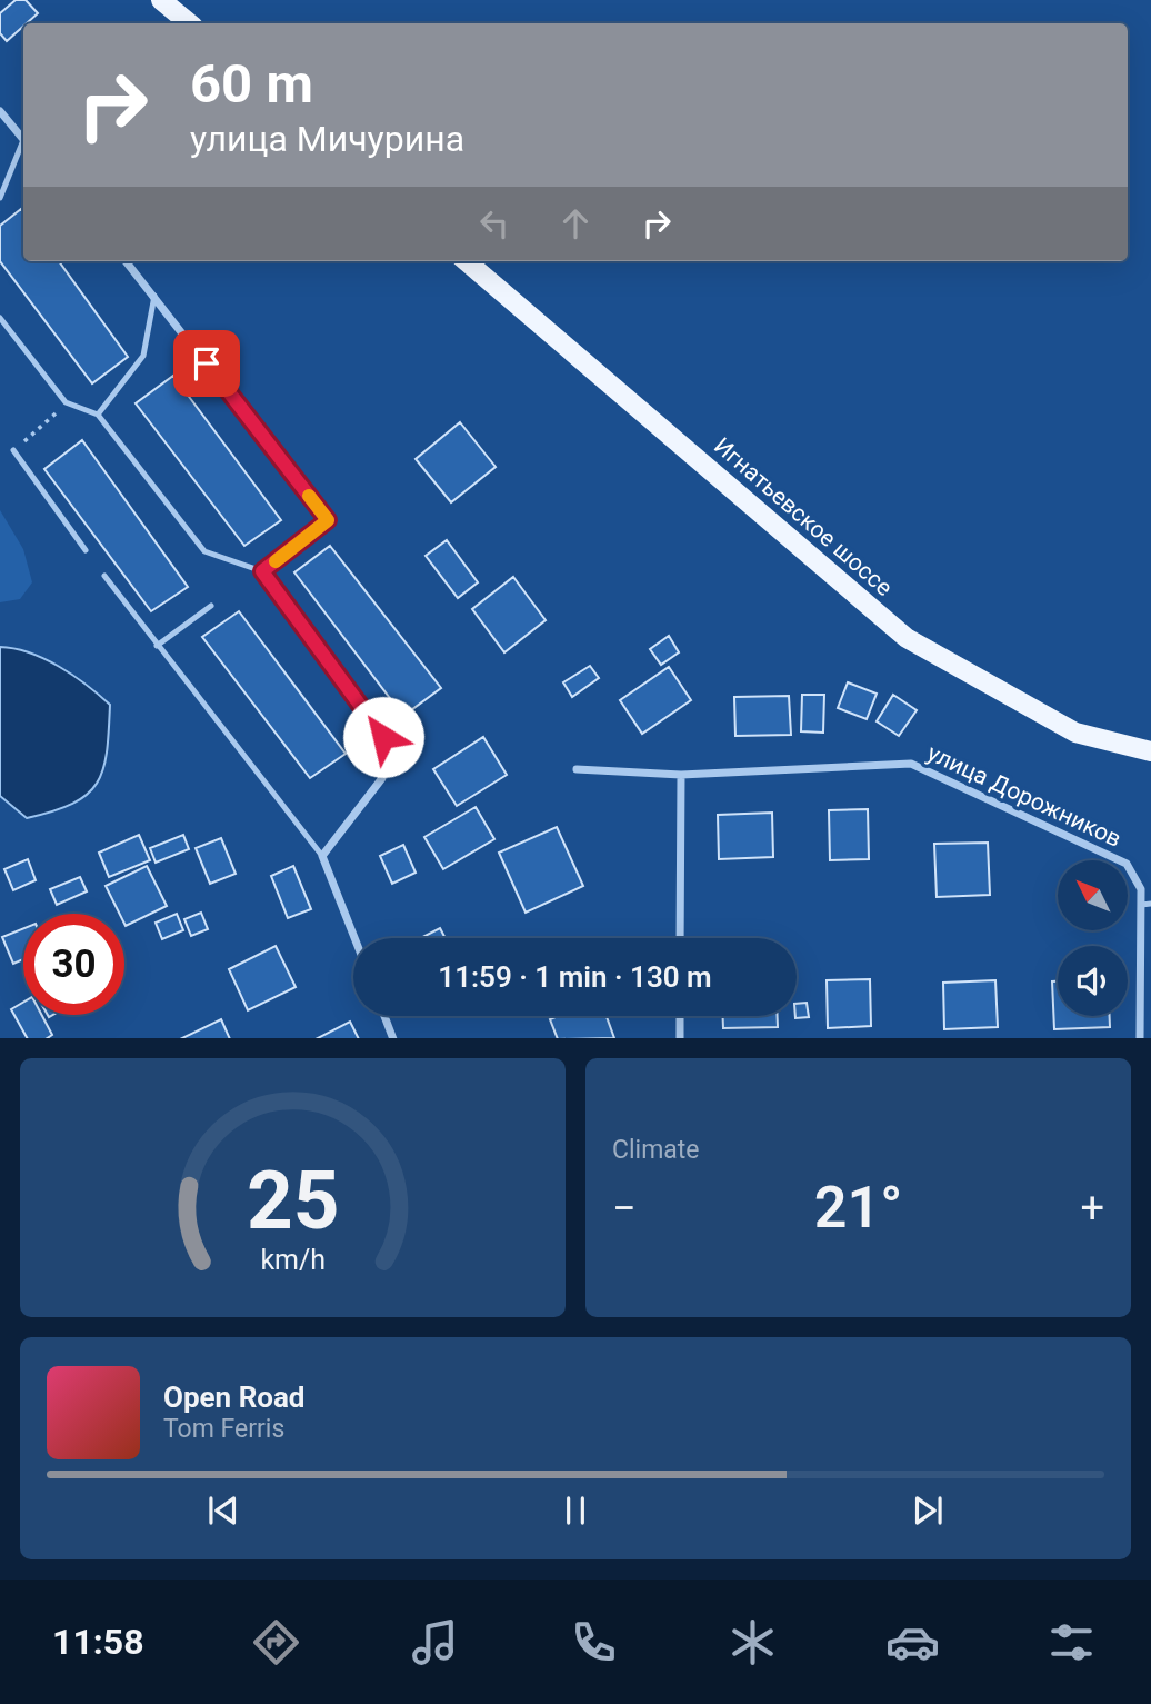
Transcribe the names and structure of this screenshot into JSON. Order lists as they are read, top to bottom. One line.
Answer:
{"streets":{"main road":["Игнатьевское шоссе"],"street":["улица Дорожников"]},"north":"top left","page":{"turn":["60 m","улица Мичурина"],"limit":"30","trip":"11:59 · 1 min · 130 m","tile":"Climate","heat":["−","21°","+"],"song":["Open Road","Tom Ferris"],"tabs":"11:58","gauge":["25","km/h"]}}
